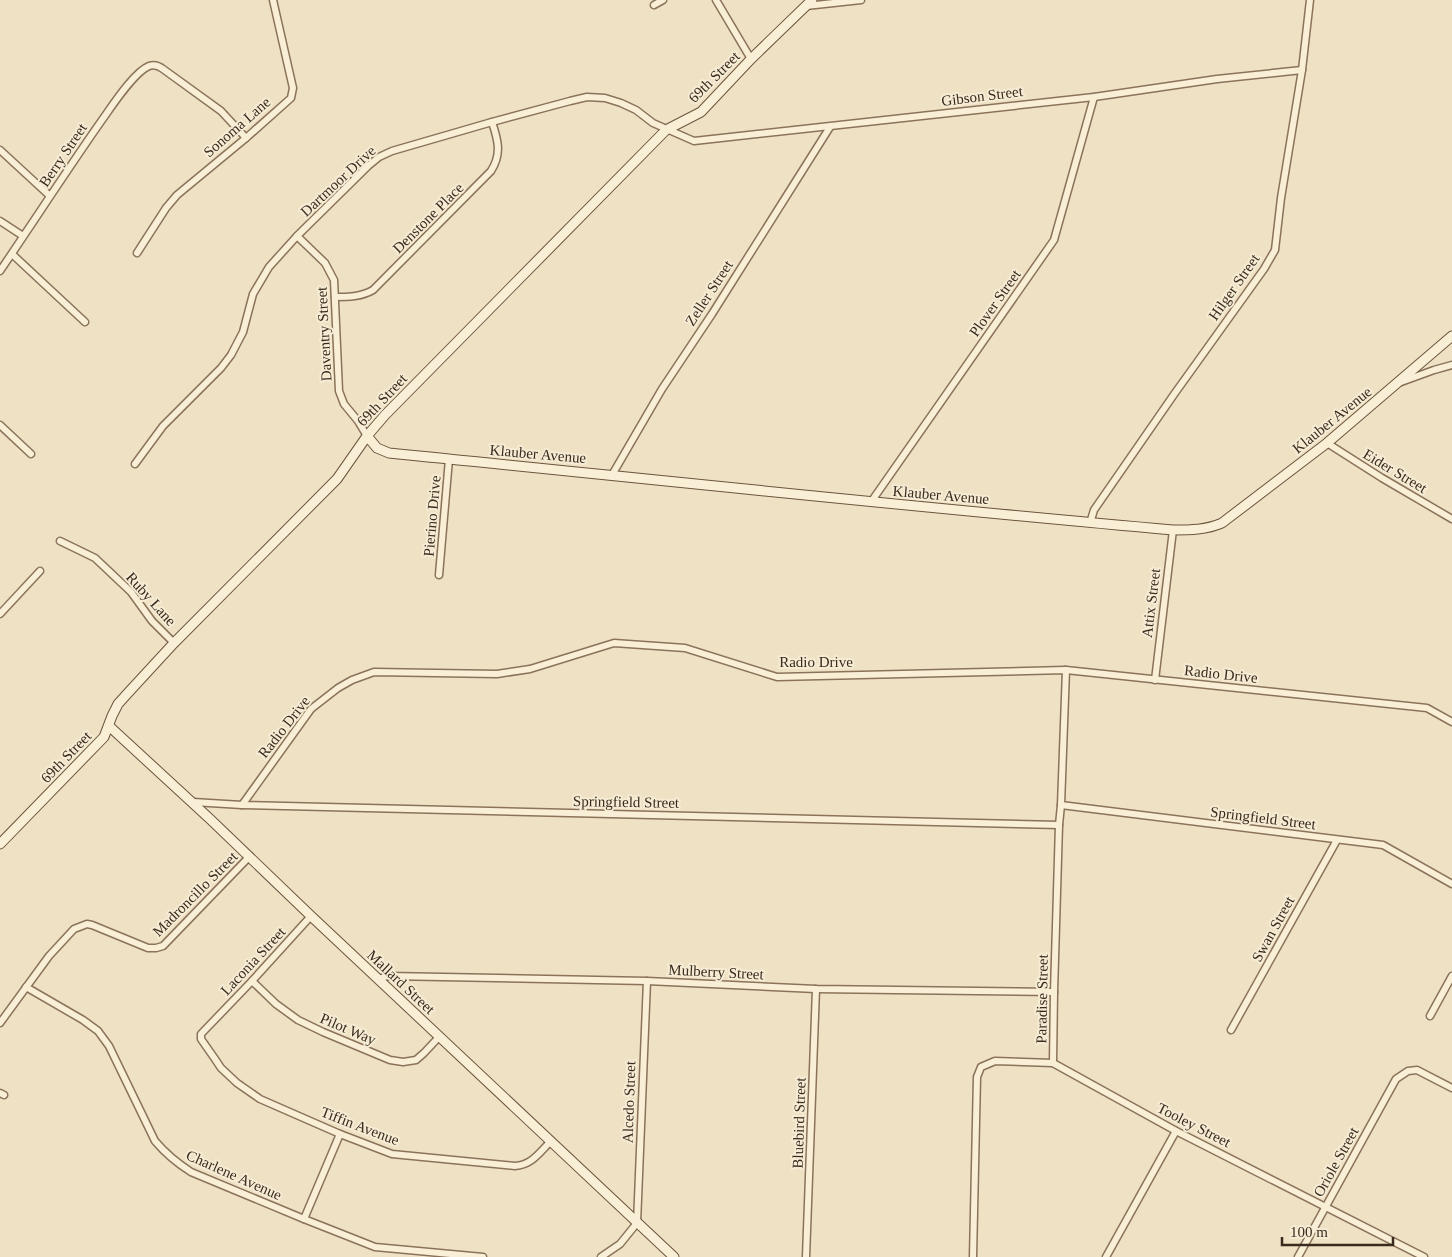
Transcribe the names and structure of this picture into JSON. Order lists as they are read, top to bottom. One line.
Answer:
{"streets":{"street":["69th Street","Gibson Street","Sonoma Lane","Berry Street","Dartmoor Drive","Denstone Place","Hilger Street","Zeller Street","Plover Street","Daventry Street","Klauber Avenue","Eider Street","Pierino Drive","Ruby Lane","Attix Street","Radio Drive","Springfield Street","Madroncillo Street","Swan Street","Laconia Street","Mulberry Street","Mallard Street","Paradise Street","Pilot Way","Alcedo Street","Bluebird Street","Tooley Street","Tiffin Avenue","Oriole Street","Charlene Avenue"]},"crossings":[["69th Street","Gibson Street"],["69th Street","Dartmoor Drive"],["69th Street","Daventry Street"],["69th Street","Klauber Avenue"],["69th Street","Ruby Lane"],["69th Street","Mallard Street"],["Gibson Street","Dartmoor Drive"],["Gibson Street","Hilger Street"],["Gibson Street","Zeller Street"],["Gibson Street","Plover Street"],["Sonoma Lane","Berry Street"],["Dartmoor Drive","Denstone Place"],["Dartmoor Drive","Daventry Street"],["Denstone Place","Daventry Street"],["Hilger Street","Klauber Avenue"],["Zeller Street","Klauber Avenue"],["Plover Street","Klauber Avenue"],["Daventry Street","Klauber Avenue"],["Klauber Avenue","Eider Street"],["Klauber Avenue","Pierino Drive"],["Klauber Avenue","Attix Street"],["Attix Street","Radio Drive"],["Radio Drive","Springfield Street"],["Radio Drive","Paradise Street"],["Springfield Street","Swan Street"],["Springfield Street","Mallard Street"],["Springfield Street","Paradise Street"],["Madroncillo Street","Mallard Street"],["Madroncillo Street","Charlene Avenue"],["Laconia Street","Mallard Street"],["Laconia Street","Pilot Way"],["Laconia Street","Tiffin Avenue"],["Mulberry Street","Mallard Street"],["Mulberry Street","Paradise Street"],["Mulberry Street","Alcedo Street"],["Mulberry Street","Bluebird Street"],["Mallard Street","Pilot Way"],["Mallard Street","Alcedo Street"],["Mallard Street","Tiffin Avenue"],["Paradise Street","Tooley Street"],["Tooley Street","Oriole Street"]],"scale_bar":"100 m"}
